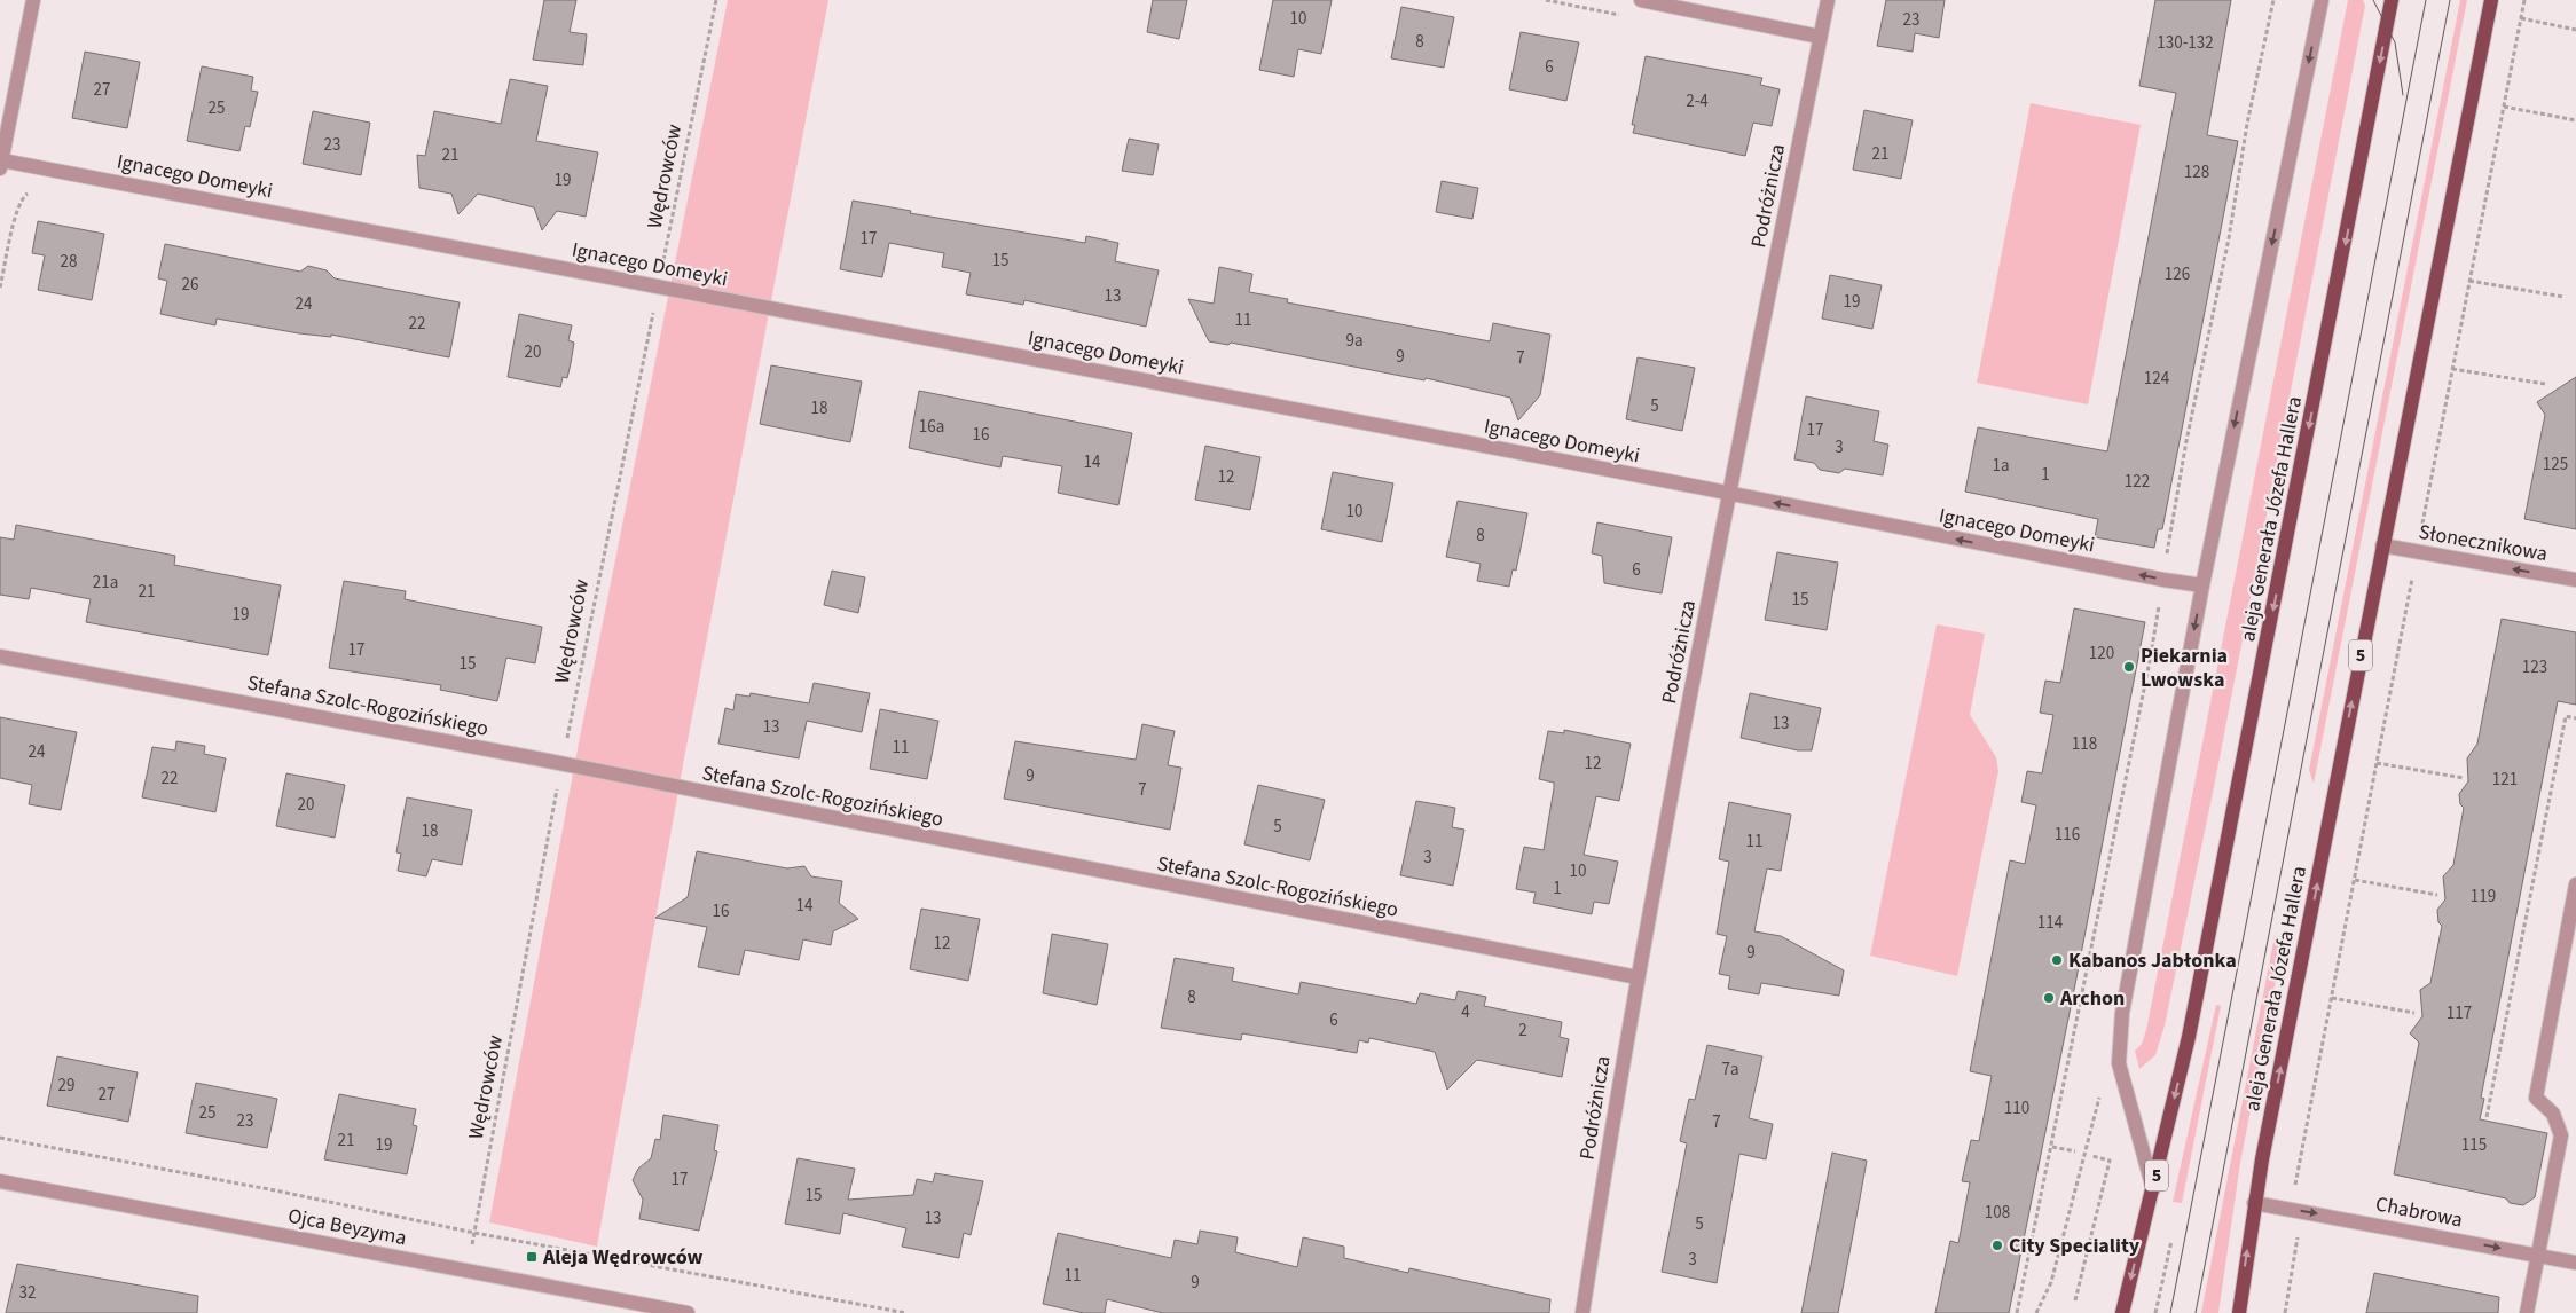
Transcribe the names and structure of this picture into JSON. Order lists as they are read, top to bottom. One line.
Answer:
{"streets":{"main road":["aleja Generała Józefa Hallera","5"],"street":["Ignacego Domeyki","Podróżnicza","Słonecznikowa","Stefana Szolc-Rogozińskiego","Chabrowa","Ojca Beyzyma"],"path":["Wędrowców"]},"crossings":[["Ignacego Domeyki","Wędrowców"],["Ignacego Domeyki","Podróżnicza"],["Wędrowców","Stefana Szolc-Rogozińskiego"],["Wędrowców","Ojca Beyzyma"],["Podróżnicza","Stefana Szolc-Rogozińskiego"],["aleja Generała Józefa Hallera","Słonecznikowa"],["aleja Generała Józefa Hallera","Chabrowa"]],"one_way":["Słonecznikowa","Chabrowa"],"places":{"other":["Piekarnia Lwowska","Kabanos Jabłonka","Archon","City Speciality"],"transit":["Aleja Wędrowców"]},"house_numbers":["10","23","8","130-132","6","27","2-4","25","23","21","21","128","19","17","15","28","126","26","13","19","24","11","22","9a","20","9","7","124","5","18","16a","17","16","3","14","125","1a","1","12","122","10","8","6","21a","21","15","19","17","120","15","123","13","13","118","11","24","12","9","22","121","7","20","5","18","116","11","3","10","1","119","14","16","114","12","9","8","4","117","6","2","7a","29","27","110","25","23","7","21","19","115","17","15","108","13","5","3","11","9","32"]}
